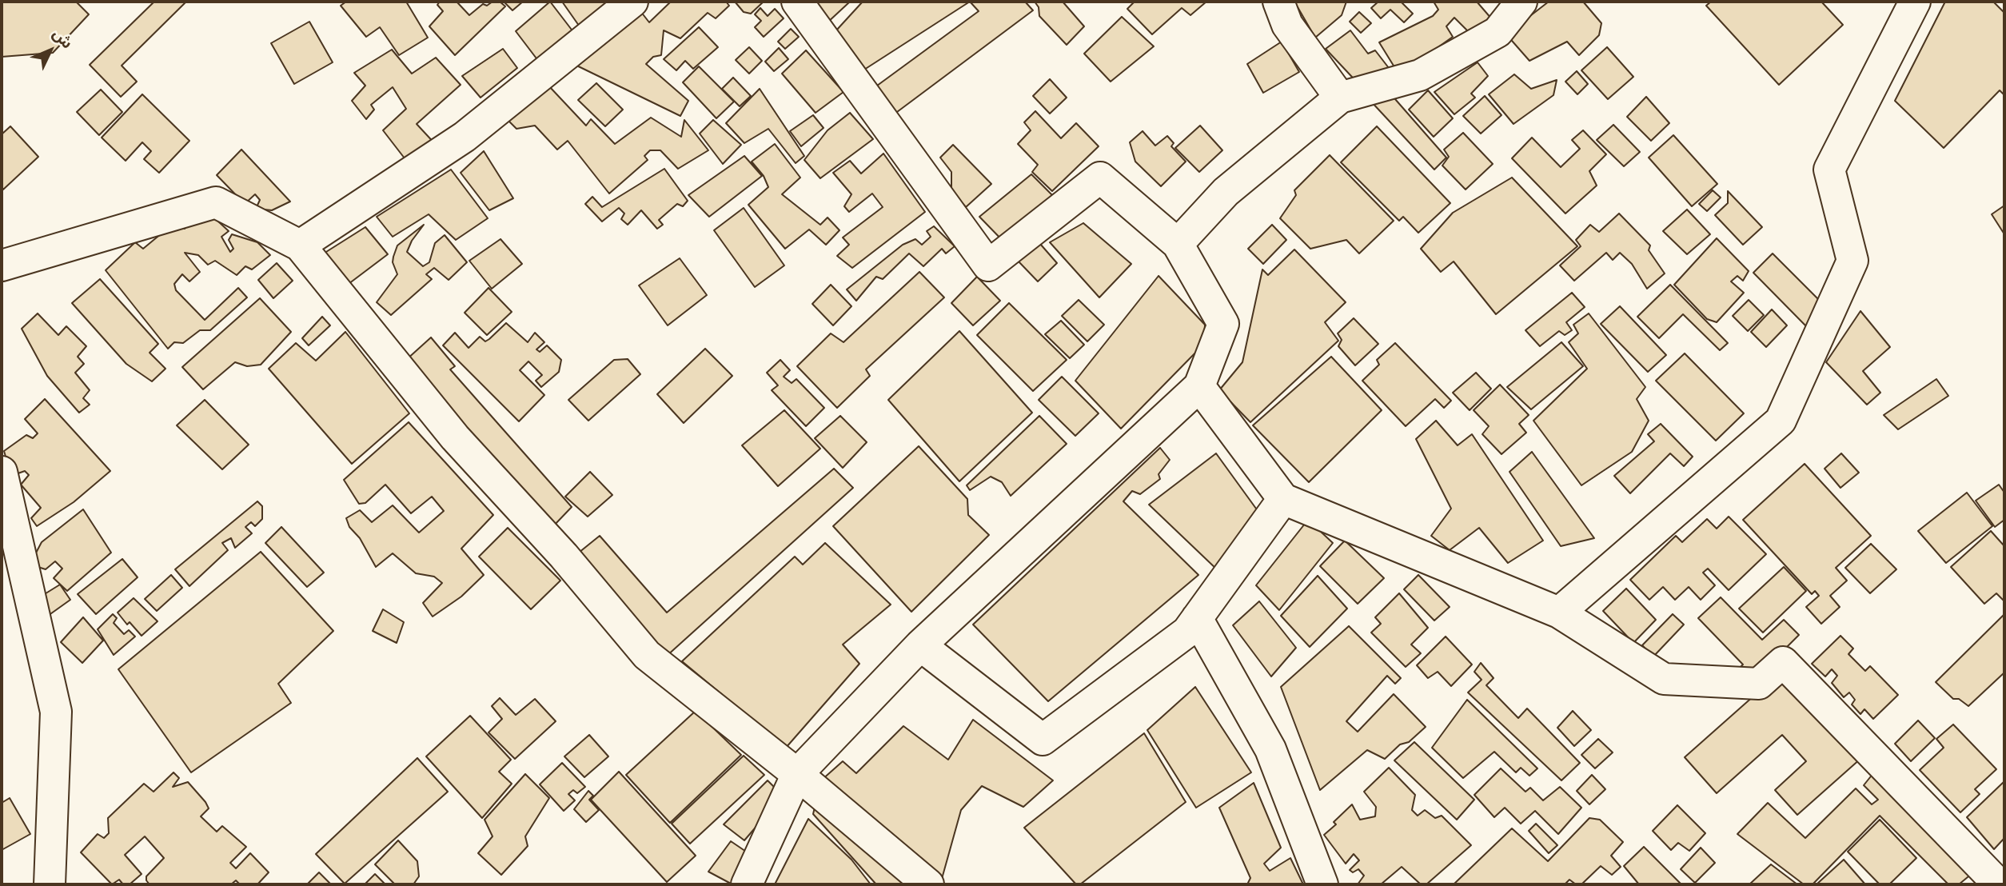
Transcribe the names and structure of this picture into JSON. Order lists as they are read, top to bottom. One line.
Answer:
{"north":"top right"}
